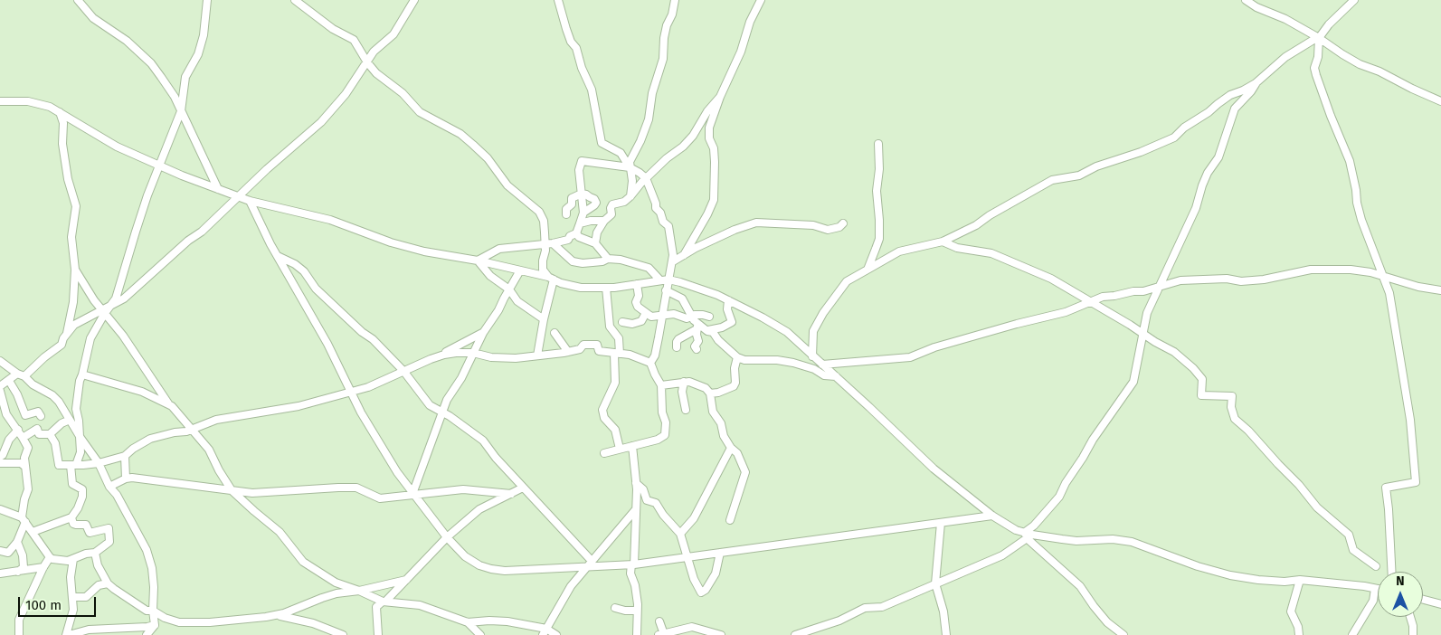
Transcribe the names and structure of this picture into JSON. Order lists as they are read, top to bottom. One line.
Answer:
{"scale_bar":"100 m","north":"top"}
